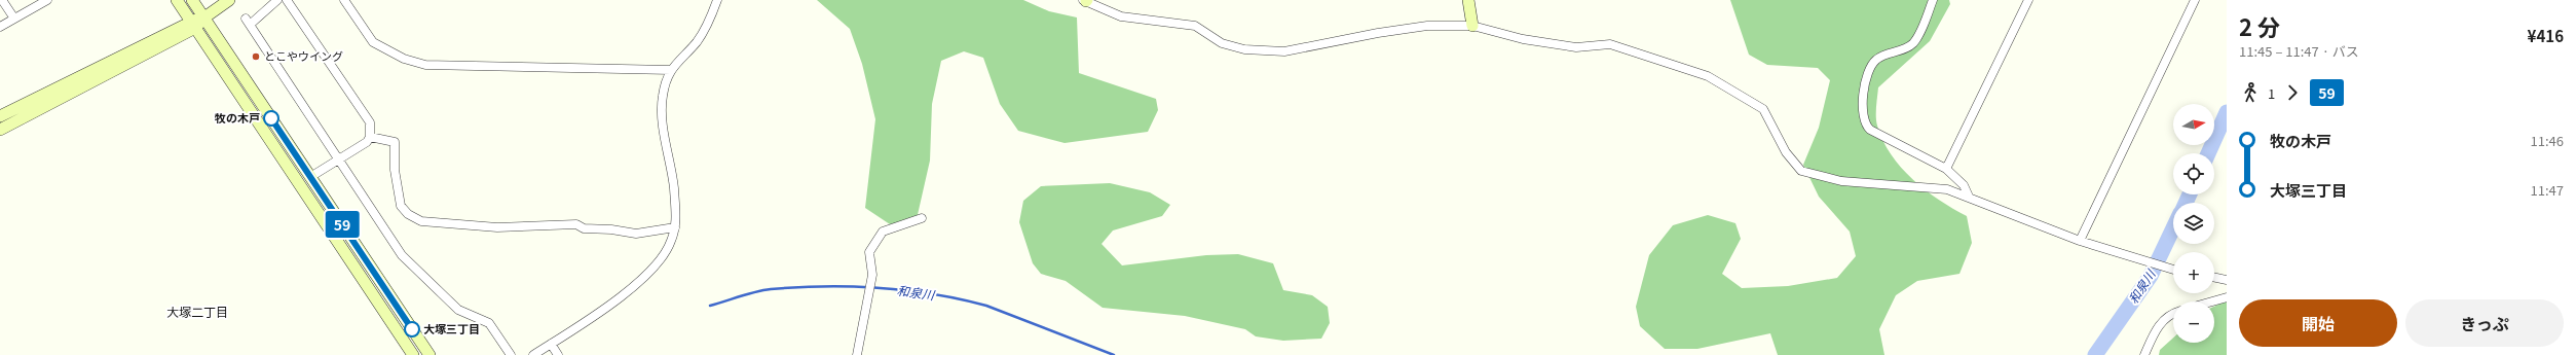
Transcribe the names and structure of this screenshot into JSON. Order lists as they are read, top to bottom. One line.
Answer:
{"districts":["大塚二丁目"],"water":["和泉川"],"places":["とこやウイング","牧の木戸","大塚三丁目"],"lines":["bus line 59"],"north":"right","page":{"on_map":"59","heading":["2 分","11:45 – 11:47 · バス","¥416"],"legs":["1","59"],"map_buttons":["+","−"],"list":[{"name":"牧の木戸","value":"11:46"},{"name":"大塚三丁目","value":"11:47"}],"buttons":["開始","きっぷ"]}}
